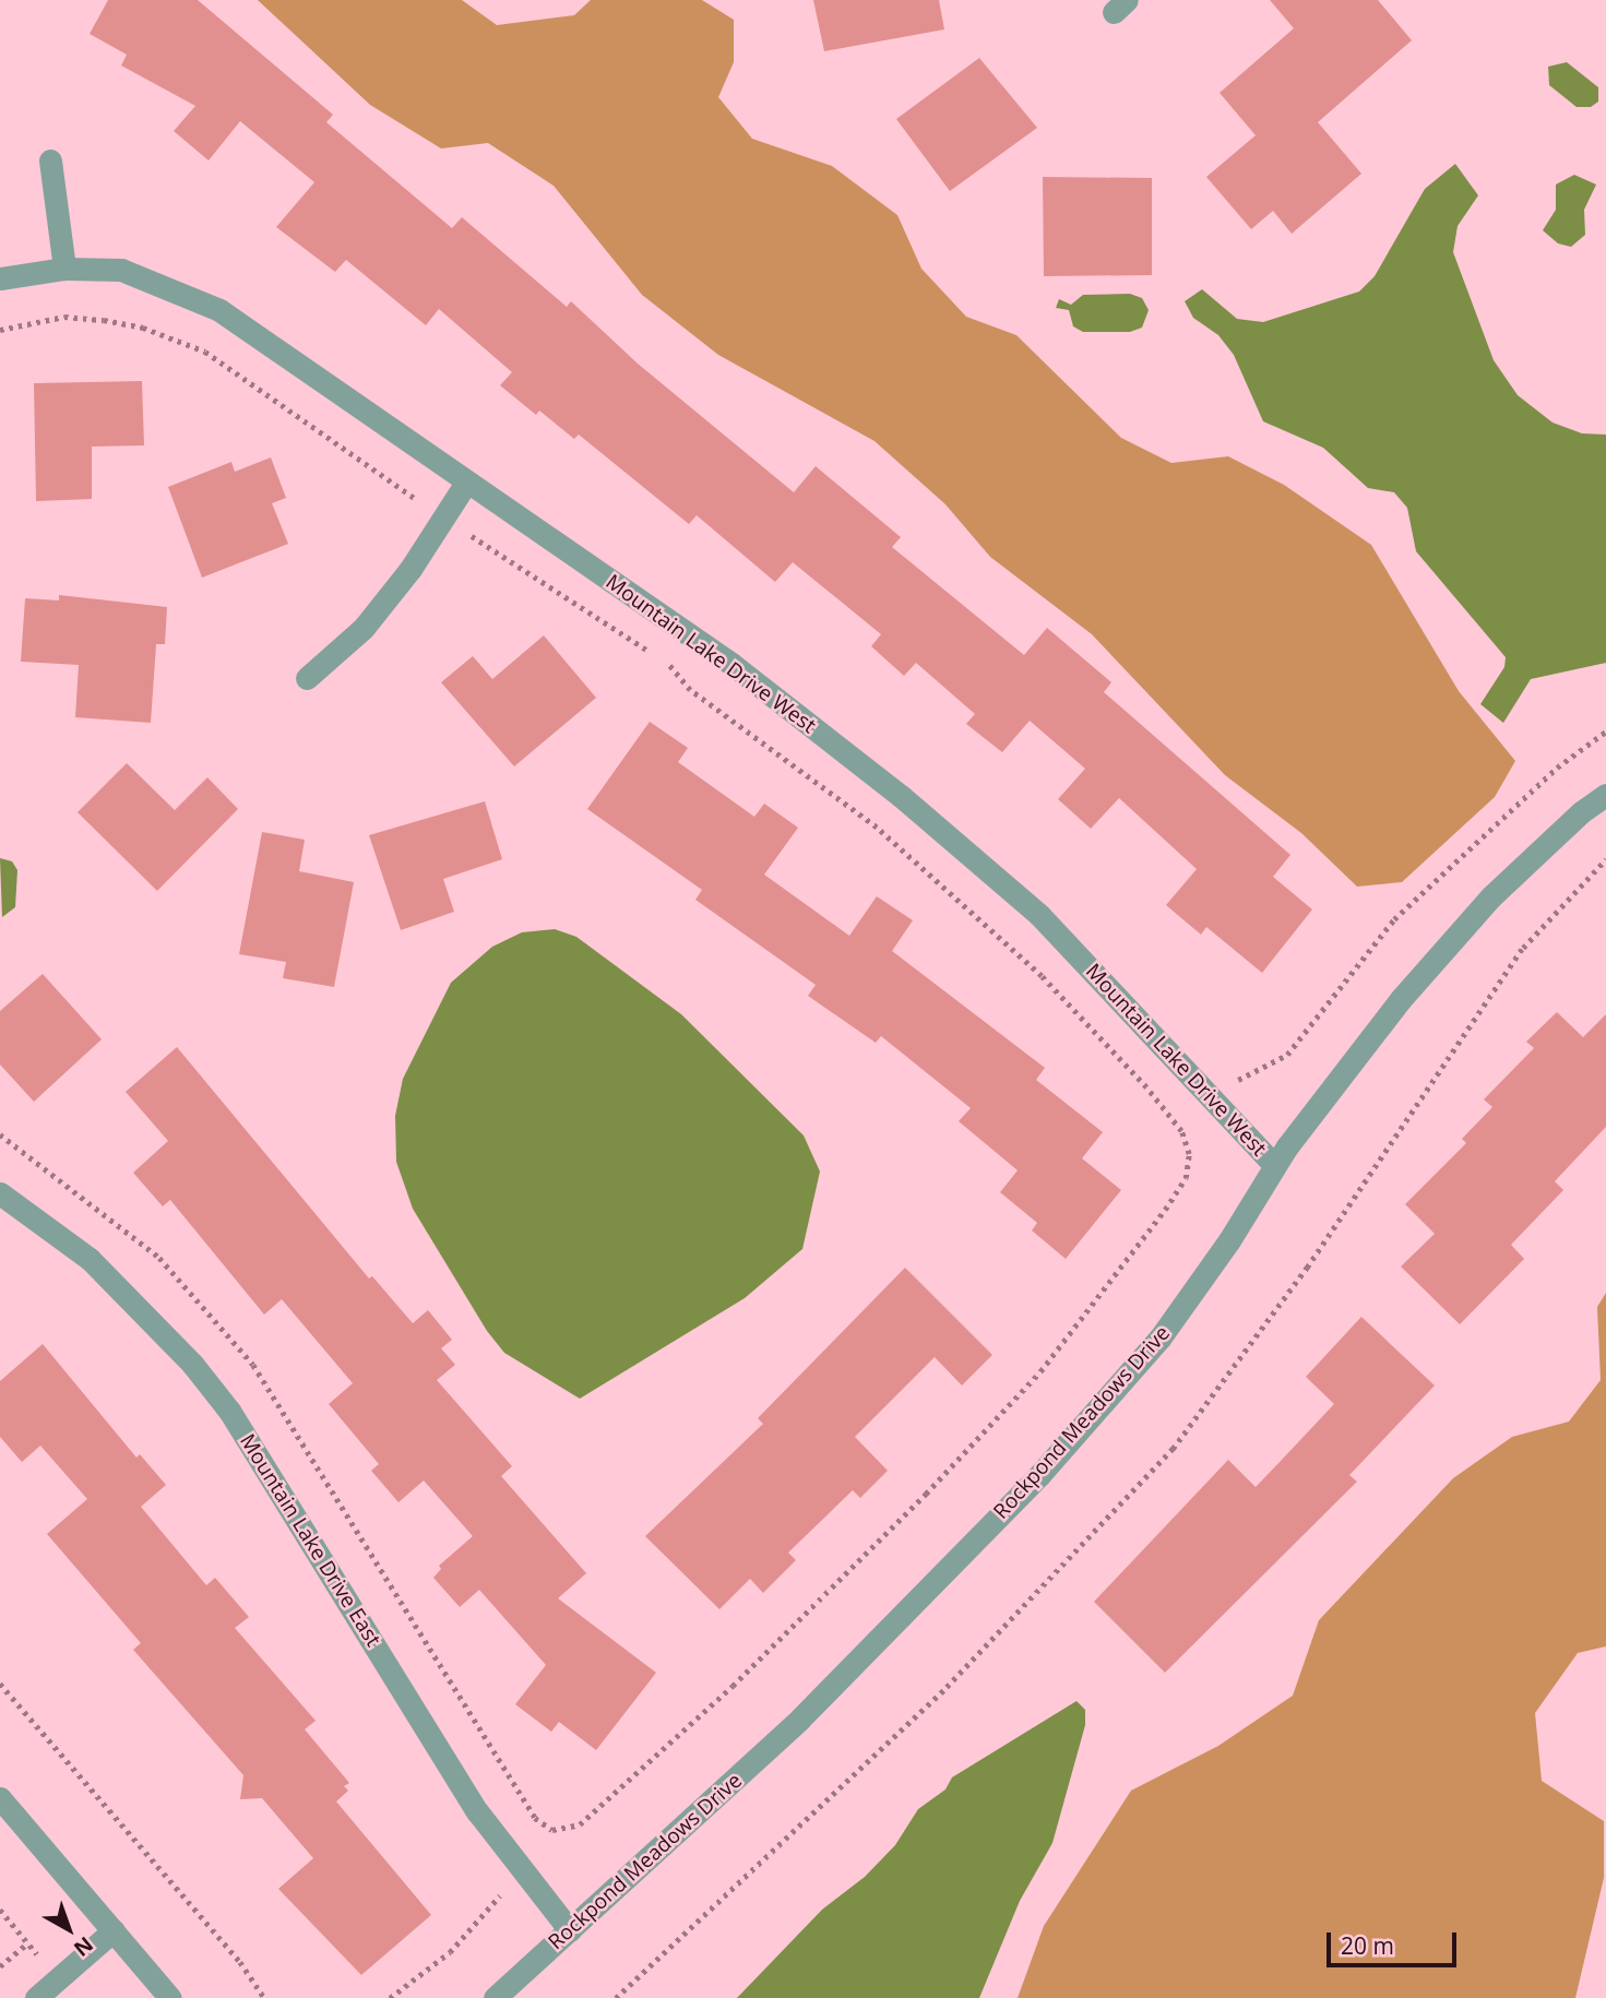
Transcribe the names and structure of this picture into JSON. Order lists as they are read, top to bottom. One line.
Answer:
{"streets":{"street":["Mountain Lake Drive West","Rockpond Meadows Drive","Mountain Lake Drive East"]},"crossings":[["Mountain Lake Drive West","Rockpond Meadows Drive"],["Rockpond Meadows Drive","Mountain Lake Drive East"]],"scale_bar":"20 m","north":"bottom right"}
